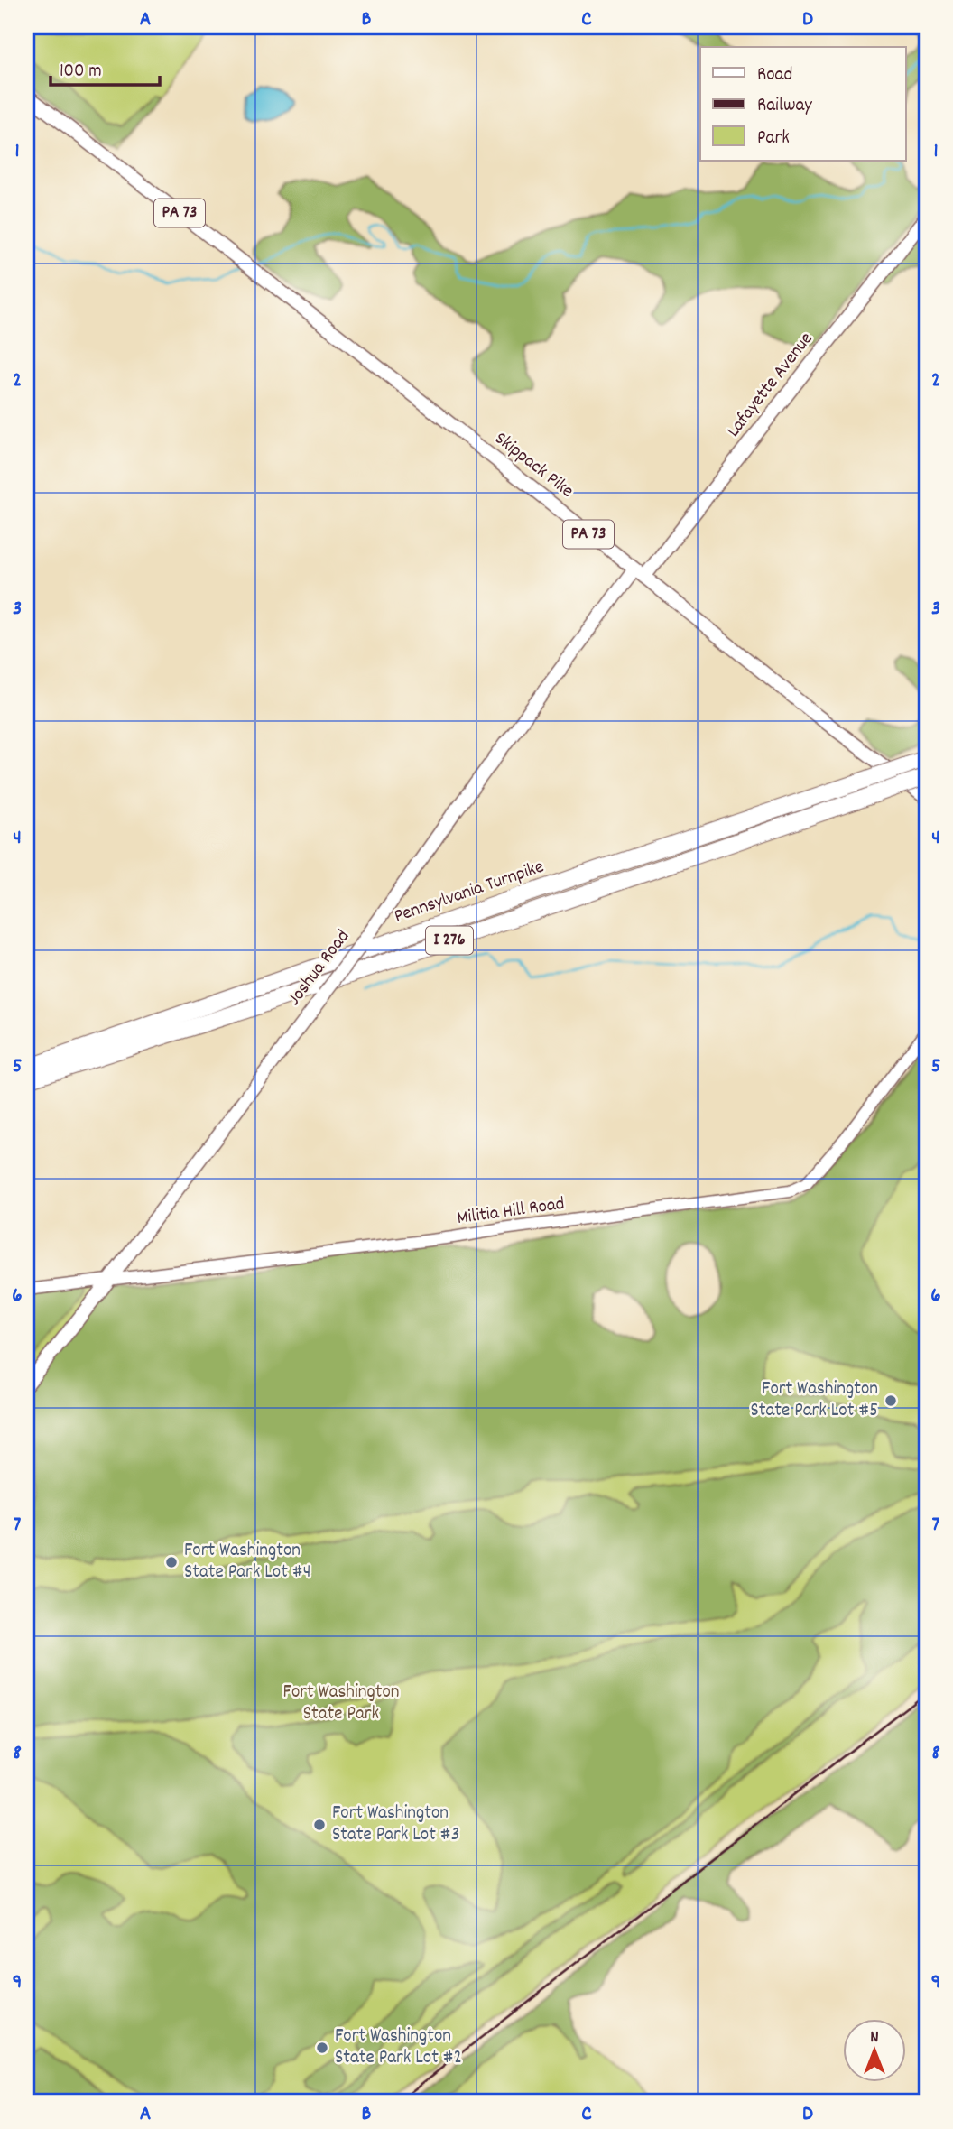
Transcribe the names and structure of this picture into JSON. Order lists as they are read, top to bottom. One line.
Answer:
{"streets":{"highway":["Pennsylvania Turnpike","I 276"],"main road":["PA 73","Lafayette Avenue","Skippack Pike","Joshua Road"],"street":["Militia Hill Road"]},"crossings":[["Lafayette Avenue","Skippack Pike"],["Lafayette Avenue","Joshua Road"],["Skippack Pike","Joshua Road"],["Joshua Road","Militia Hill Road"]],"parks":["Fort Washington State Park"],"places":["Fort Washington State Park Lot #5","Fort Washington State Park Lot #4","Fort Washington State Park Lot #3","Fort Washington State Park Lot #2"],"legend":["Road","Railway","Park"],"scale_bar":"100 m","north":"top","grid":{"columns":["A","B","C","D"],"rows":["1","2","3","4","5","6","7","8","9"]}}
